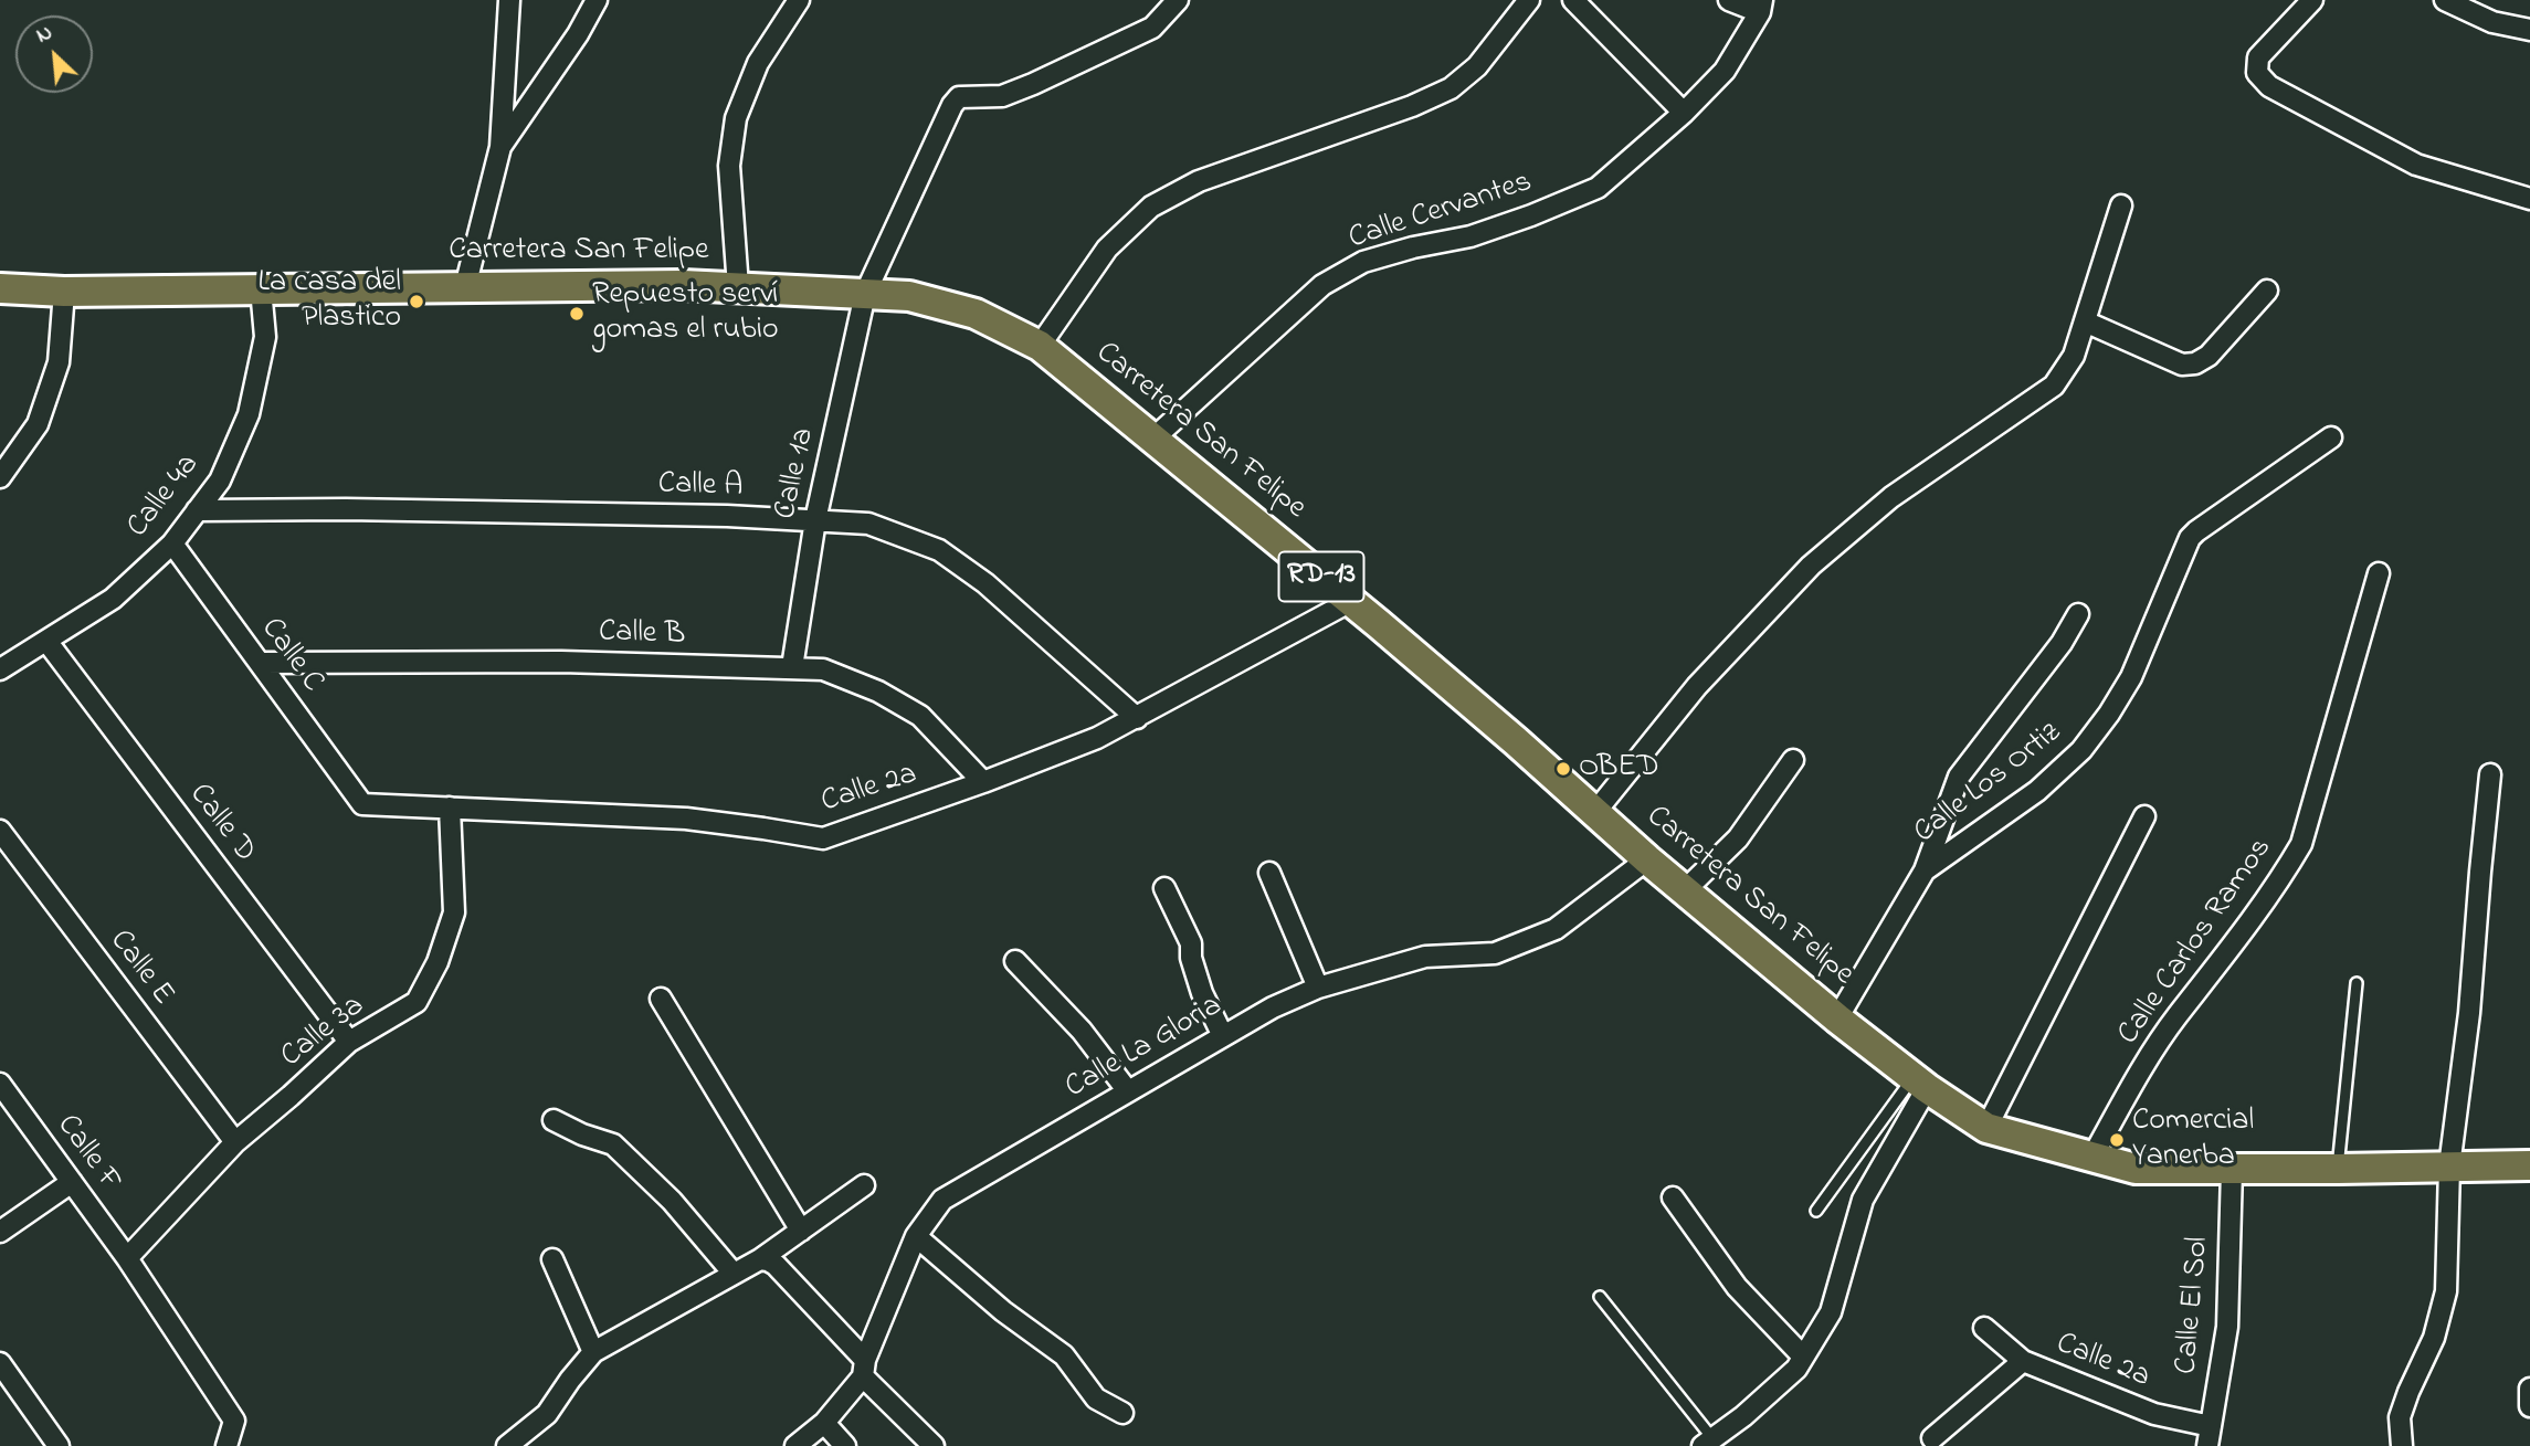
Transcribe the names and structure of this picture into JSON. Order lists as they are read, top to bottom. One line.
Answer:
{"streets":{"main road":["Carretera San Felipe","RD-13"],"street":["Calle Cervantes","Calle 1a","Calle A","Calle 4a","Calle B","Calle C","Calle Los Ortiz","Calle 2a","Calle D","Calle Carlos Ramos","Calle E","Calle 3a","Calle La Gloria","Calle F","Calle El Sol"]},"crossings":[["Calle Cervantes","Carretera San Felipe"],["Carretera San Felipe","Calle 1a"],["Carretera San Felipe","Calle 4a"],["Carretera San Felipe","Calle Los Ortiz"],["Carretera San Felipe","Calle 2a"],["Carretera San Felipe","Calle Carlos Ramos"],["Carretera San Felipe","Calle La Gloria"],["Carretera San Felipe","Calle El Sol"],["Calle 1a","Calle A"],["Calle 1a","Calle B"],["Calle A","Calle 4a"],["Calle A","Calle 2a"],["Calle 4a","Calle C"],["Calle 4a","Calle D"],["Calle B","Calle C"],["Calle B","Calle 2a"],["Calle C","Calle 2a"],["Calle 2a","Calle 3a"],["Calle 2a","Calle El Sol"],["Calle D","Calle 3a"],["Calle E","Calle 3a"],["Calle 3a","Calle F"]],"places":["La casa del Plastico","Repuesto serví gomas el rubio","OBED","Comercial Yanerba"],"north":"top left"}
